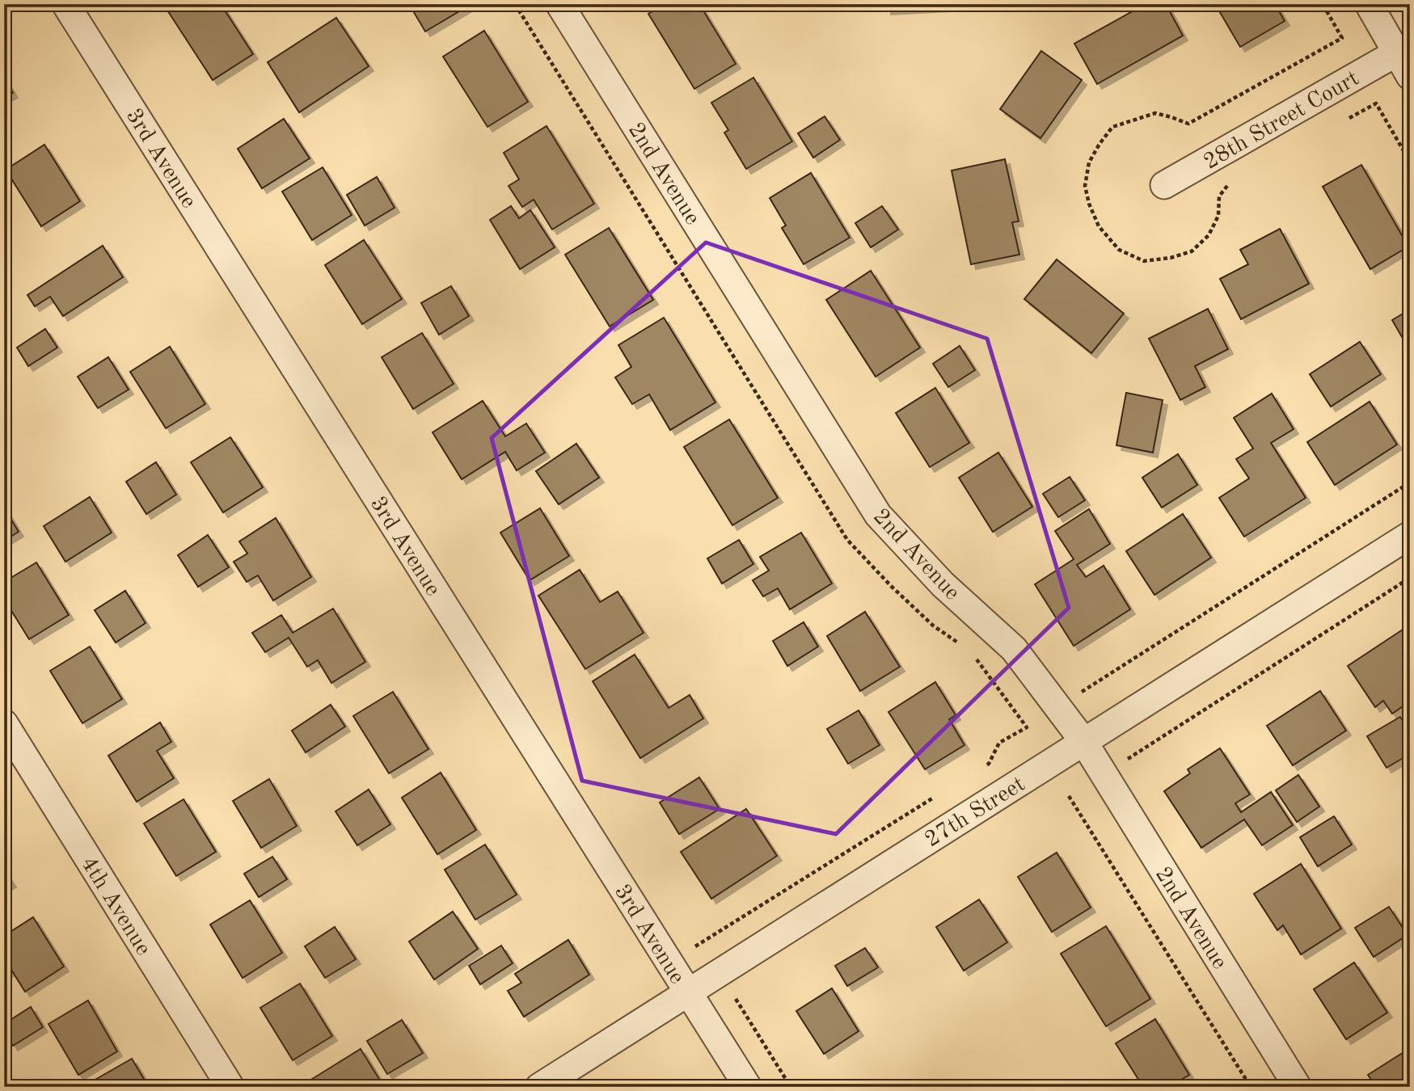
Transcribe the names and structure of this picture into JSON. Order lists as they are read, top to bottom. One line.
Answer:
{"streets":{"street":["28th Street Court","3rd Avenue","2nd Avenue","27th Street","4th Avenue"]},"crossings":[["3rd Avenue","27th Street"],["2nd Avenue","27th Street"]]}
